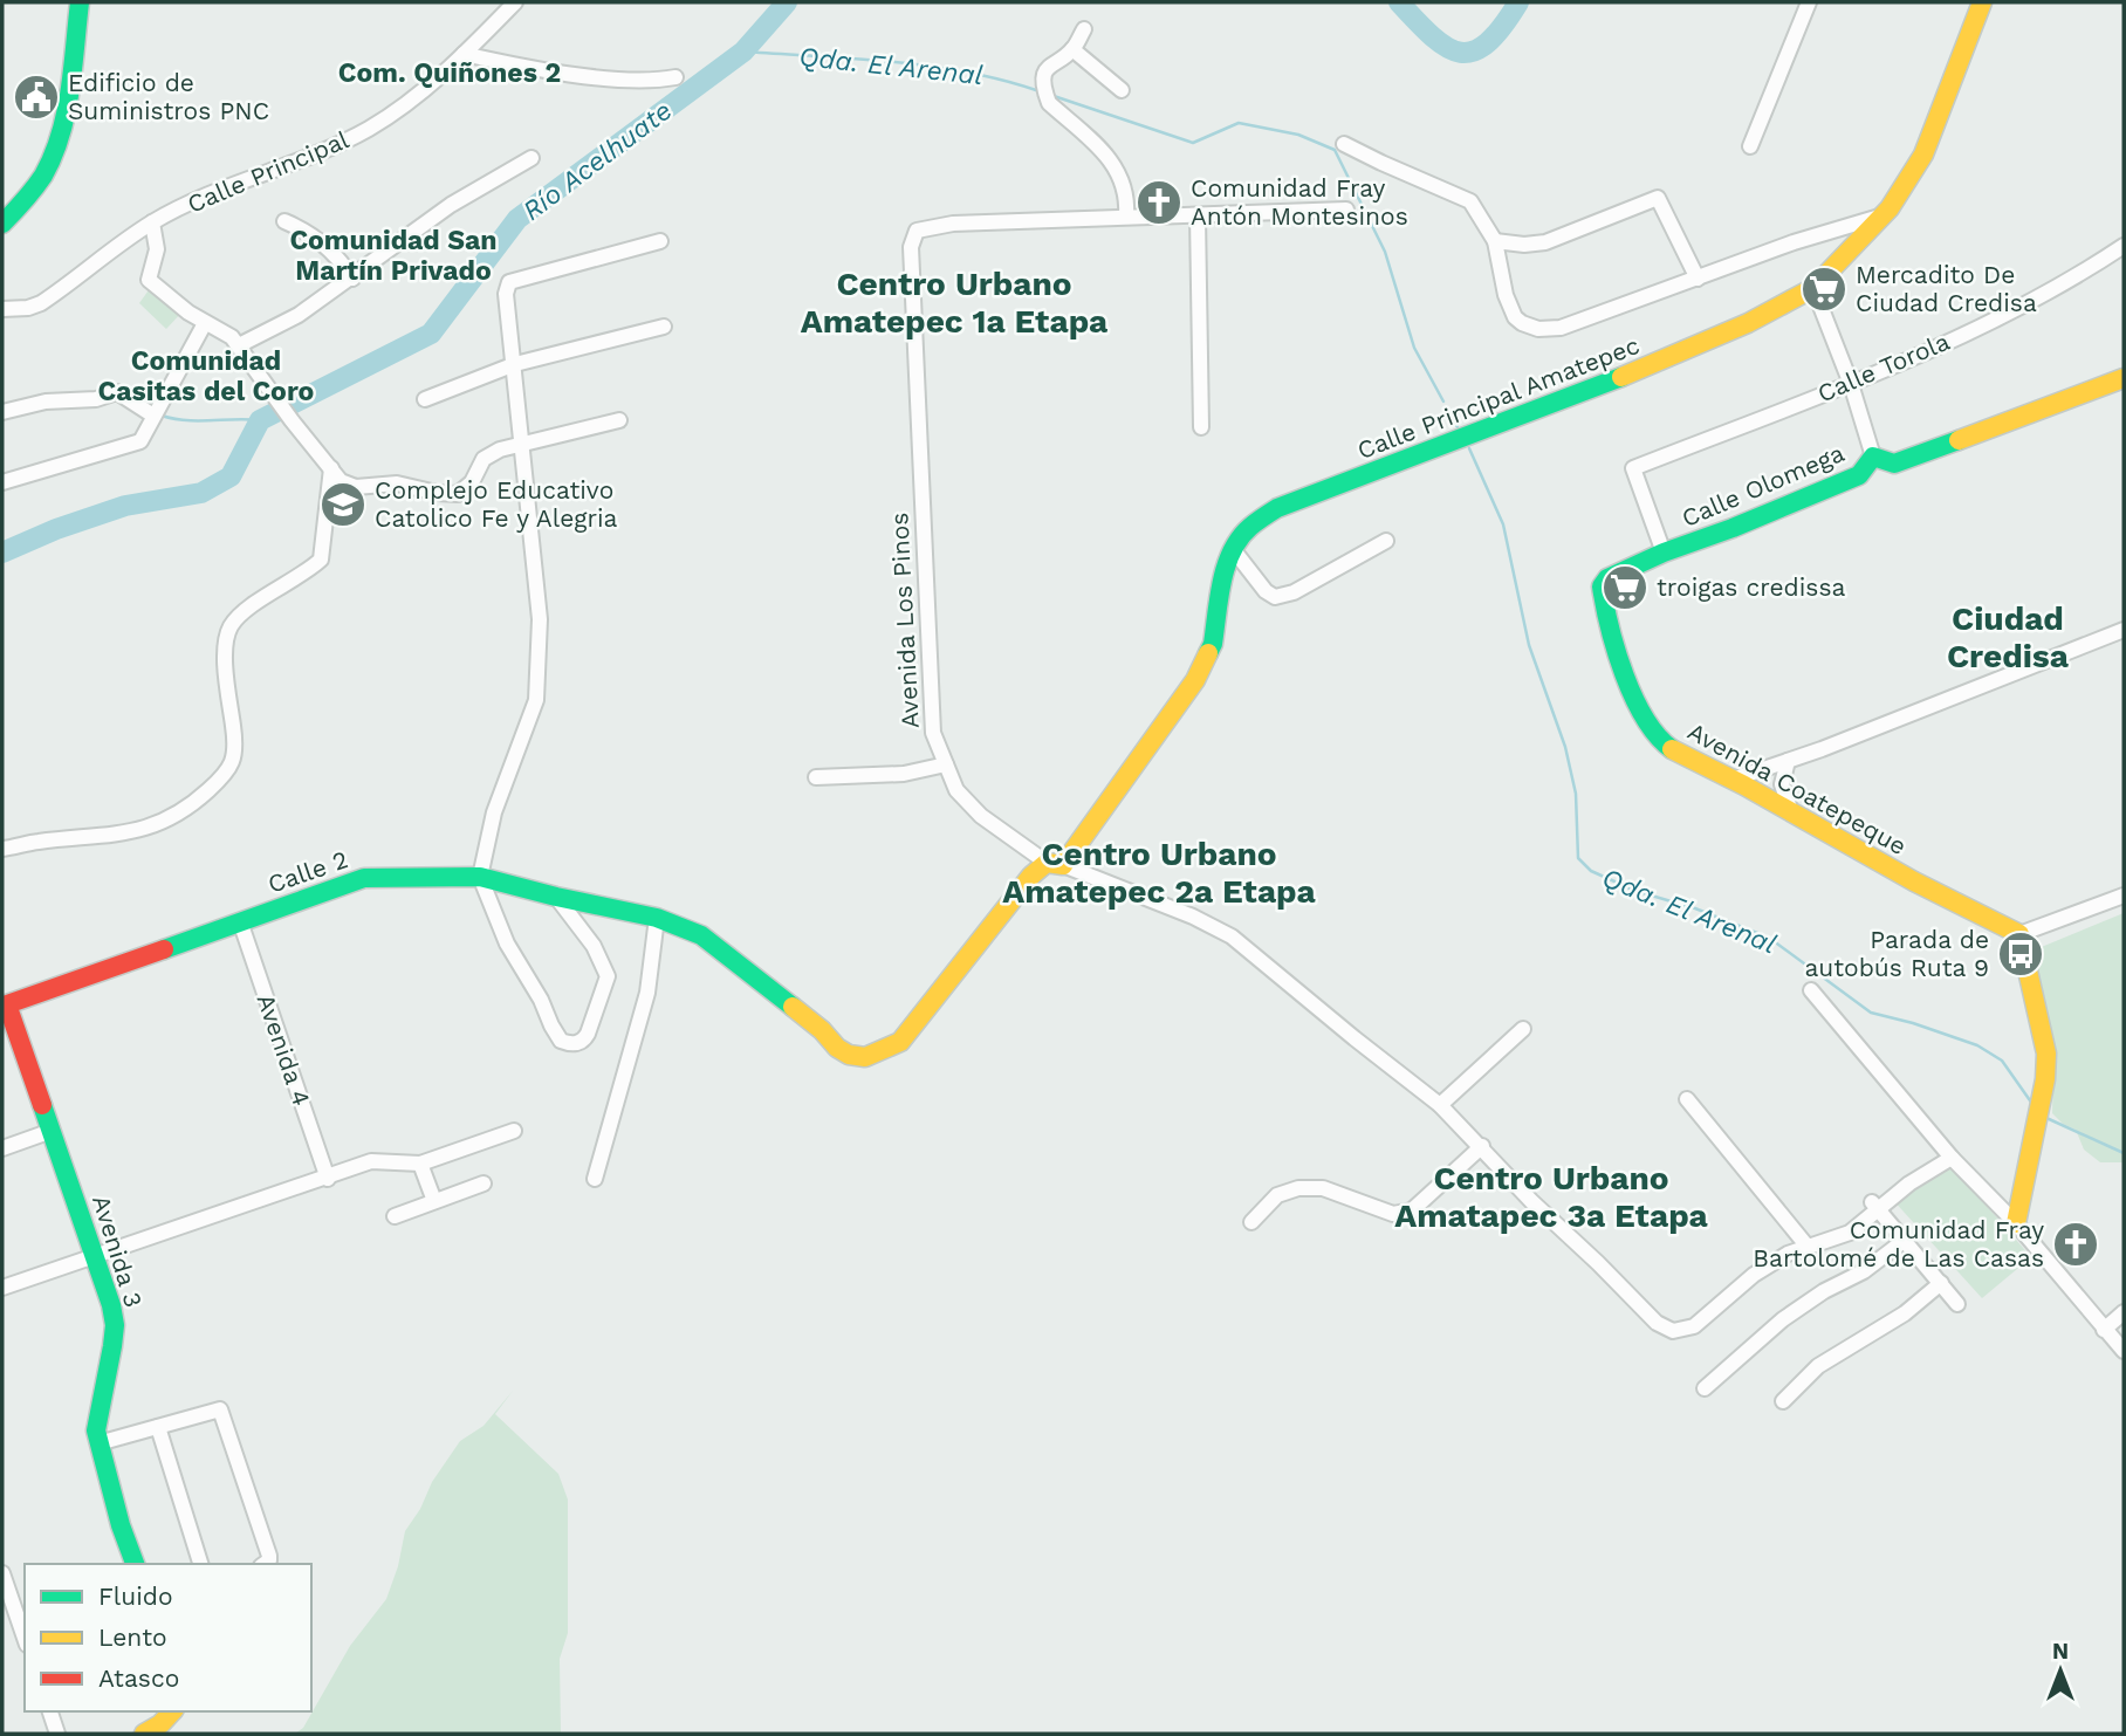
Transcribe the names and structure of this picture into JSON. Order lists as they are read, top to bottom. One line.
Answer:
{"streets":{"main road":["Calle Principal Amatepec","Calle Olomega","Avenida Coatepeque","Calle 2","Avenida 3"],"street":["Calle Principal","Calle Torola","Avenida Los Pinos","Avenida 4"]},"crossings":[["Calle Torola","Calle Olomega"],["Calle Principal Amatepec","Avenida Los Pinos"],["Calle Principal Amatepec","Calle 2"],["Calle Olomega","Avenida Coatepeque"],["Calle 2","Avenida 4"],["Calle 2","Avenida 3"]],"districts":["Com. Quiñones 2","Comunidad San Martín Privado","Centro Urbano Amatepec 1a Etapa","Comunidad Casitas del Coro","Ciudad Credisa","Centro Urbano Amatepec 2a Etapa","Centro Urbano Amatapec 3a Etapa"],"water":["Qda. El Arenal","Río Acelhuate"],"places":{"public building":["Edificio de Suministros PNC"],"church":["Comunidad Fray Antón Montesinos","Comunidad Fray Bartolomé de Las Casas"],"supermarket":["Mercadito De Ciudad Credisa","troigas credissa"],"school or university":["Complejo Educativo Catolico Fe y Alegria"],"bus stop":["Parada de autobús Ruta 9"]},"legend":["Fluido","Lento","Atasco"],"north":"top"}
